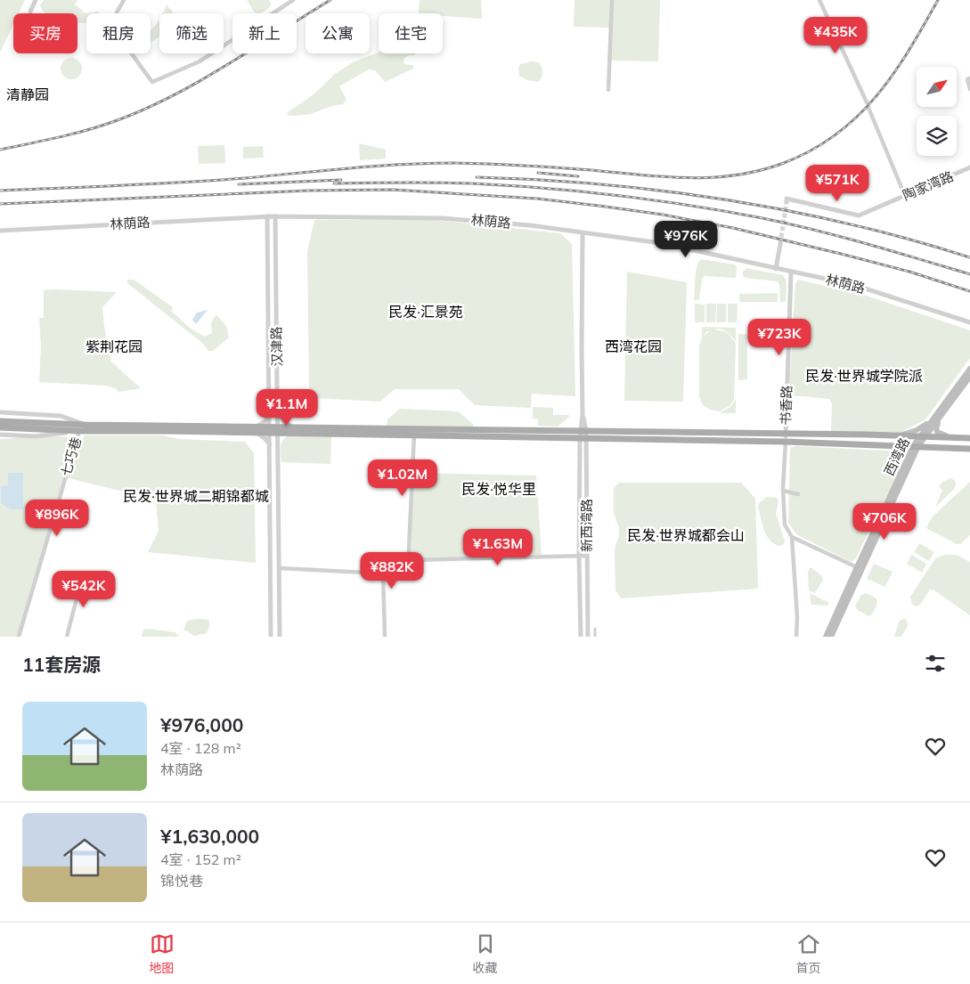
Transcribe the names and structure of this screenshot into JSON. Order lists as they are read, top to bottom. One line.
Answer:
{"streets":{"main road":["西湾路"],"street":["陶家湾路","林荫路","汉津路","书香路","七巧巷","新西湾路"]},"crossings":[["林荫路","汉津路"],["林荫路","书香路"],["林荫路","新西湾路"]],"districts":["清静园","民发·汇景苑","紫荆花园","西湾花园","民发·世界城学院派","民发·悦华里","民发·世界城二期锦都城","民发·世界城都会山"],"north":"top right","page":{"chip":["买房","租房","筛选","新上","公寓","住宅"],"price":["¥435K","¥571K","¥976K","¥723K","¥1.1M","¥1.02M","¥896K","¥706K","¥1.63M","¥882K","¥542K"],"heading":"11套房源","list":[{"name":"¥976,000","note":"4室 · 128 m² · 林荫路"},{"name":"¥1,630,000","note":"4室 · 152 m² · 锦悦巷"}],"tabs":["地图","收藏","首页"]}}
